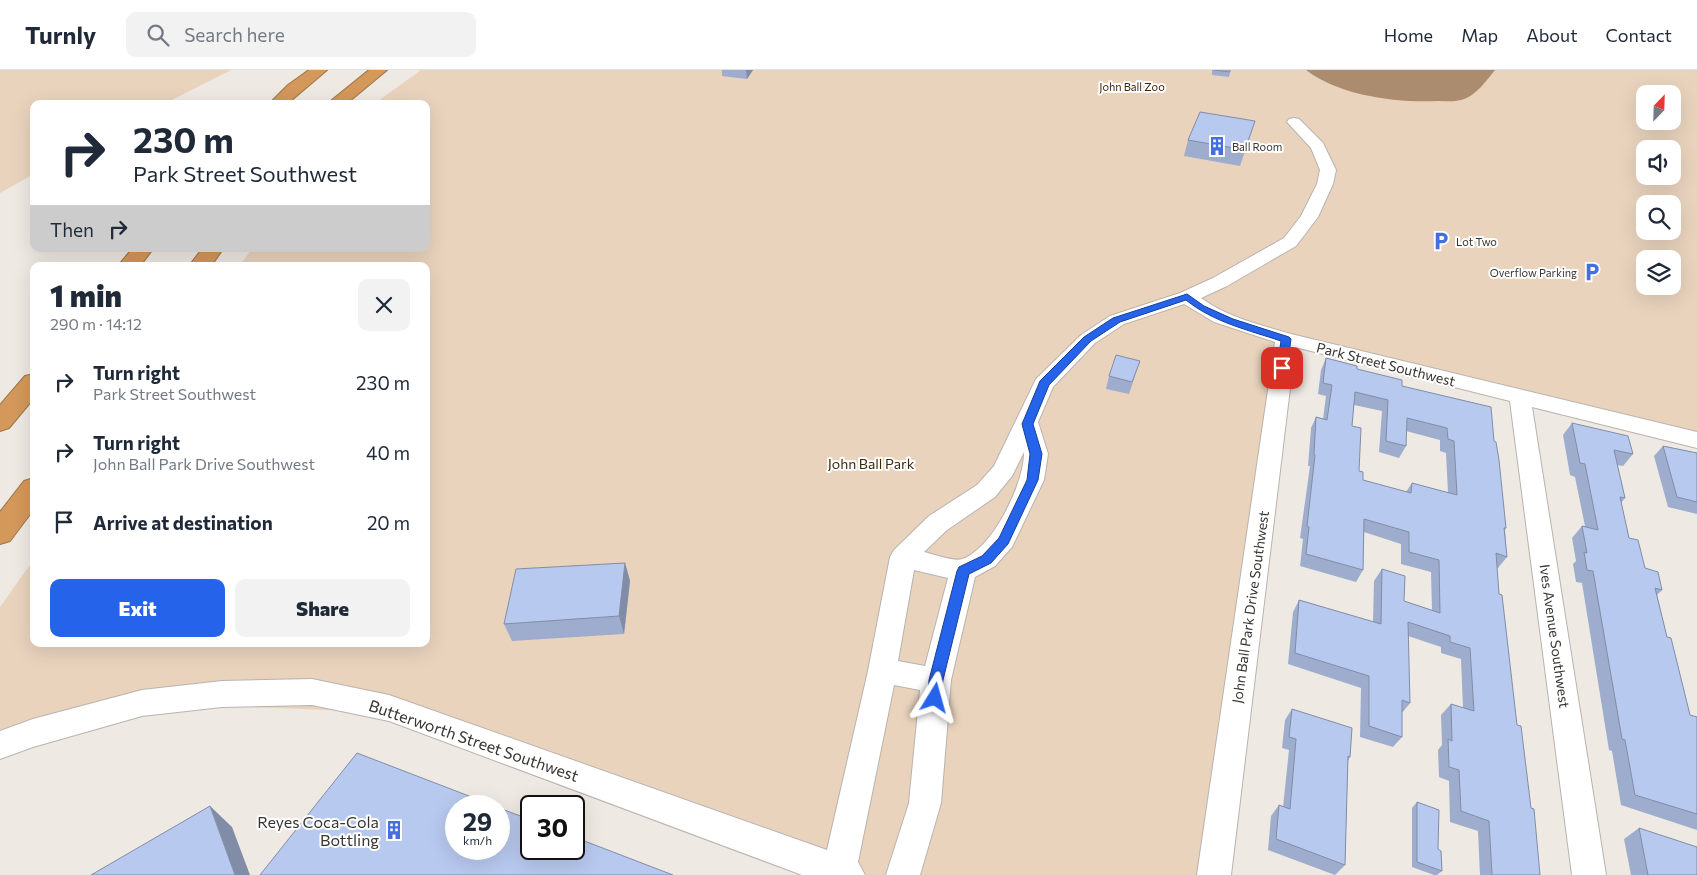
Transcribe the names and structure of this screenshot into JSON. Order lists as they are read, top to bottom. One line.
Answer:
{"streets":{"street":["Park Street Southwest","John Ball Park Drive Southwest","Ives Avenue Southwest","Butterworth Street Southwest"]},"crossings":[["Park Street Southwest","John Ball Park Drive Southwest"],["Park Street Southwest","Ives Avenue Southwest"]],"parks":["John Ball Zoo","John Ball Park"],"places":{"building":["Ball Room","Reyes Coca-Cola Bottling"],"parking":["Lot Two","Overflow Parking"]},"north":"top right","page":{"header":"Turnly","search":"Search here","nav":["Home","Map","About","Contact"],"turn":["230 m","Park Street Southwest"],"then":"Then","heading":["1 min","290 m · 14:12"],"list":[{"name":"Turn right","note":"Park Street Southwest","value":"230 m"},{"name":"Turn right","note":"John Ball Park Drive Southwest","value":"40 m"},{"name":"Arrive at destination","value":"20 m"}],"buttons":["Exit","Share"],"speed":"29 km/h","limit":"30"}}
